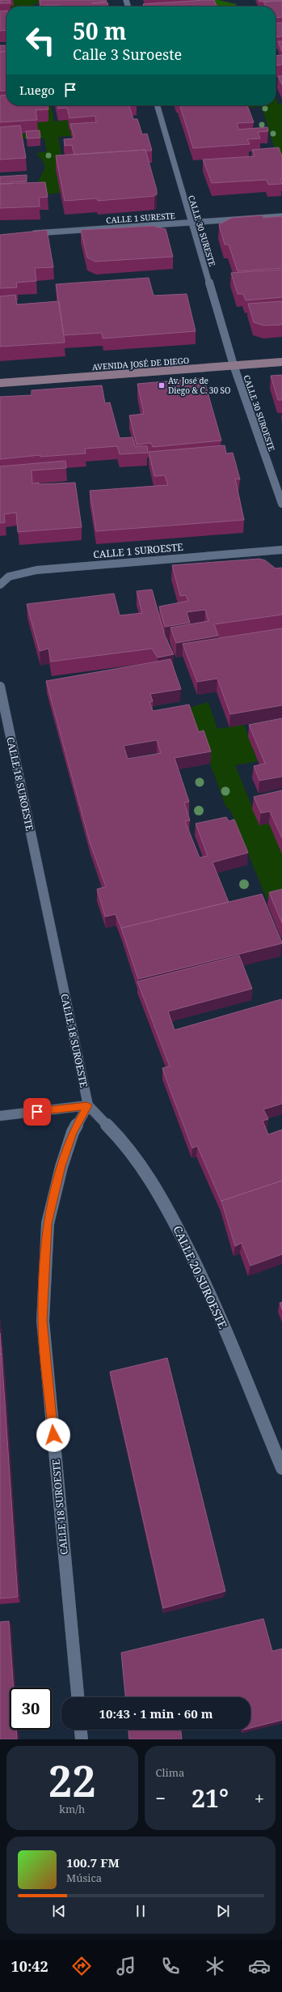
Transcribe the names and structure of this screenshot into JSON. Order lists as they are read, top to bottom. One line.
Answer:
{"streets":{"main road":["AVENIDA JOSÉ DE DIEGO"],"street":["CALLE 1 SURESTE","CALLE 30 SURESTE","CALLE 30 SUROESTE","CALLE 1 SUROESTE","CALLE 18 SUROESTE","CALLE 20 SUROESTE"]},"crossings":[["CALLE 1 SURESTE","CALLE 30 SURESTE"],["CALLE 30 SURESTE","AVENIDA JOSÉ DE DIEGO"],["CALLE 30 SURESTE","CALLE 30 SUROESTE"],["AVENIDA JOSÉ DE DIEGO","CALLE 30 SUROESTE"],["CALLE 18 SUROESTE","CALLE 20 SUROESTE"]],"places":{"transit":["Av. José de Diego & C. 30 SO"]},"page":{"turn":["50 m","Calle 3 Suroeste"],"then":"Luego","limit":"30","trip":"10:43 · 1 min · 60 m","tile":[["22","km/h"],"Clima"],"heat":["−","21°","+"],"song":["100.7 FM","Música"],"tabs":"10:42"}}
